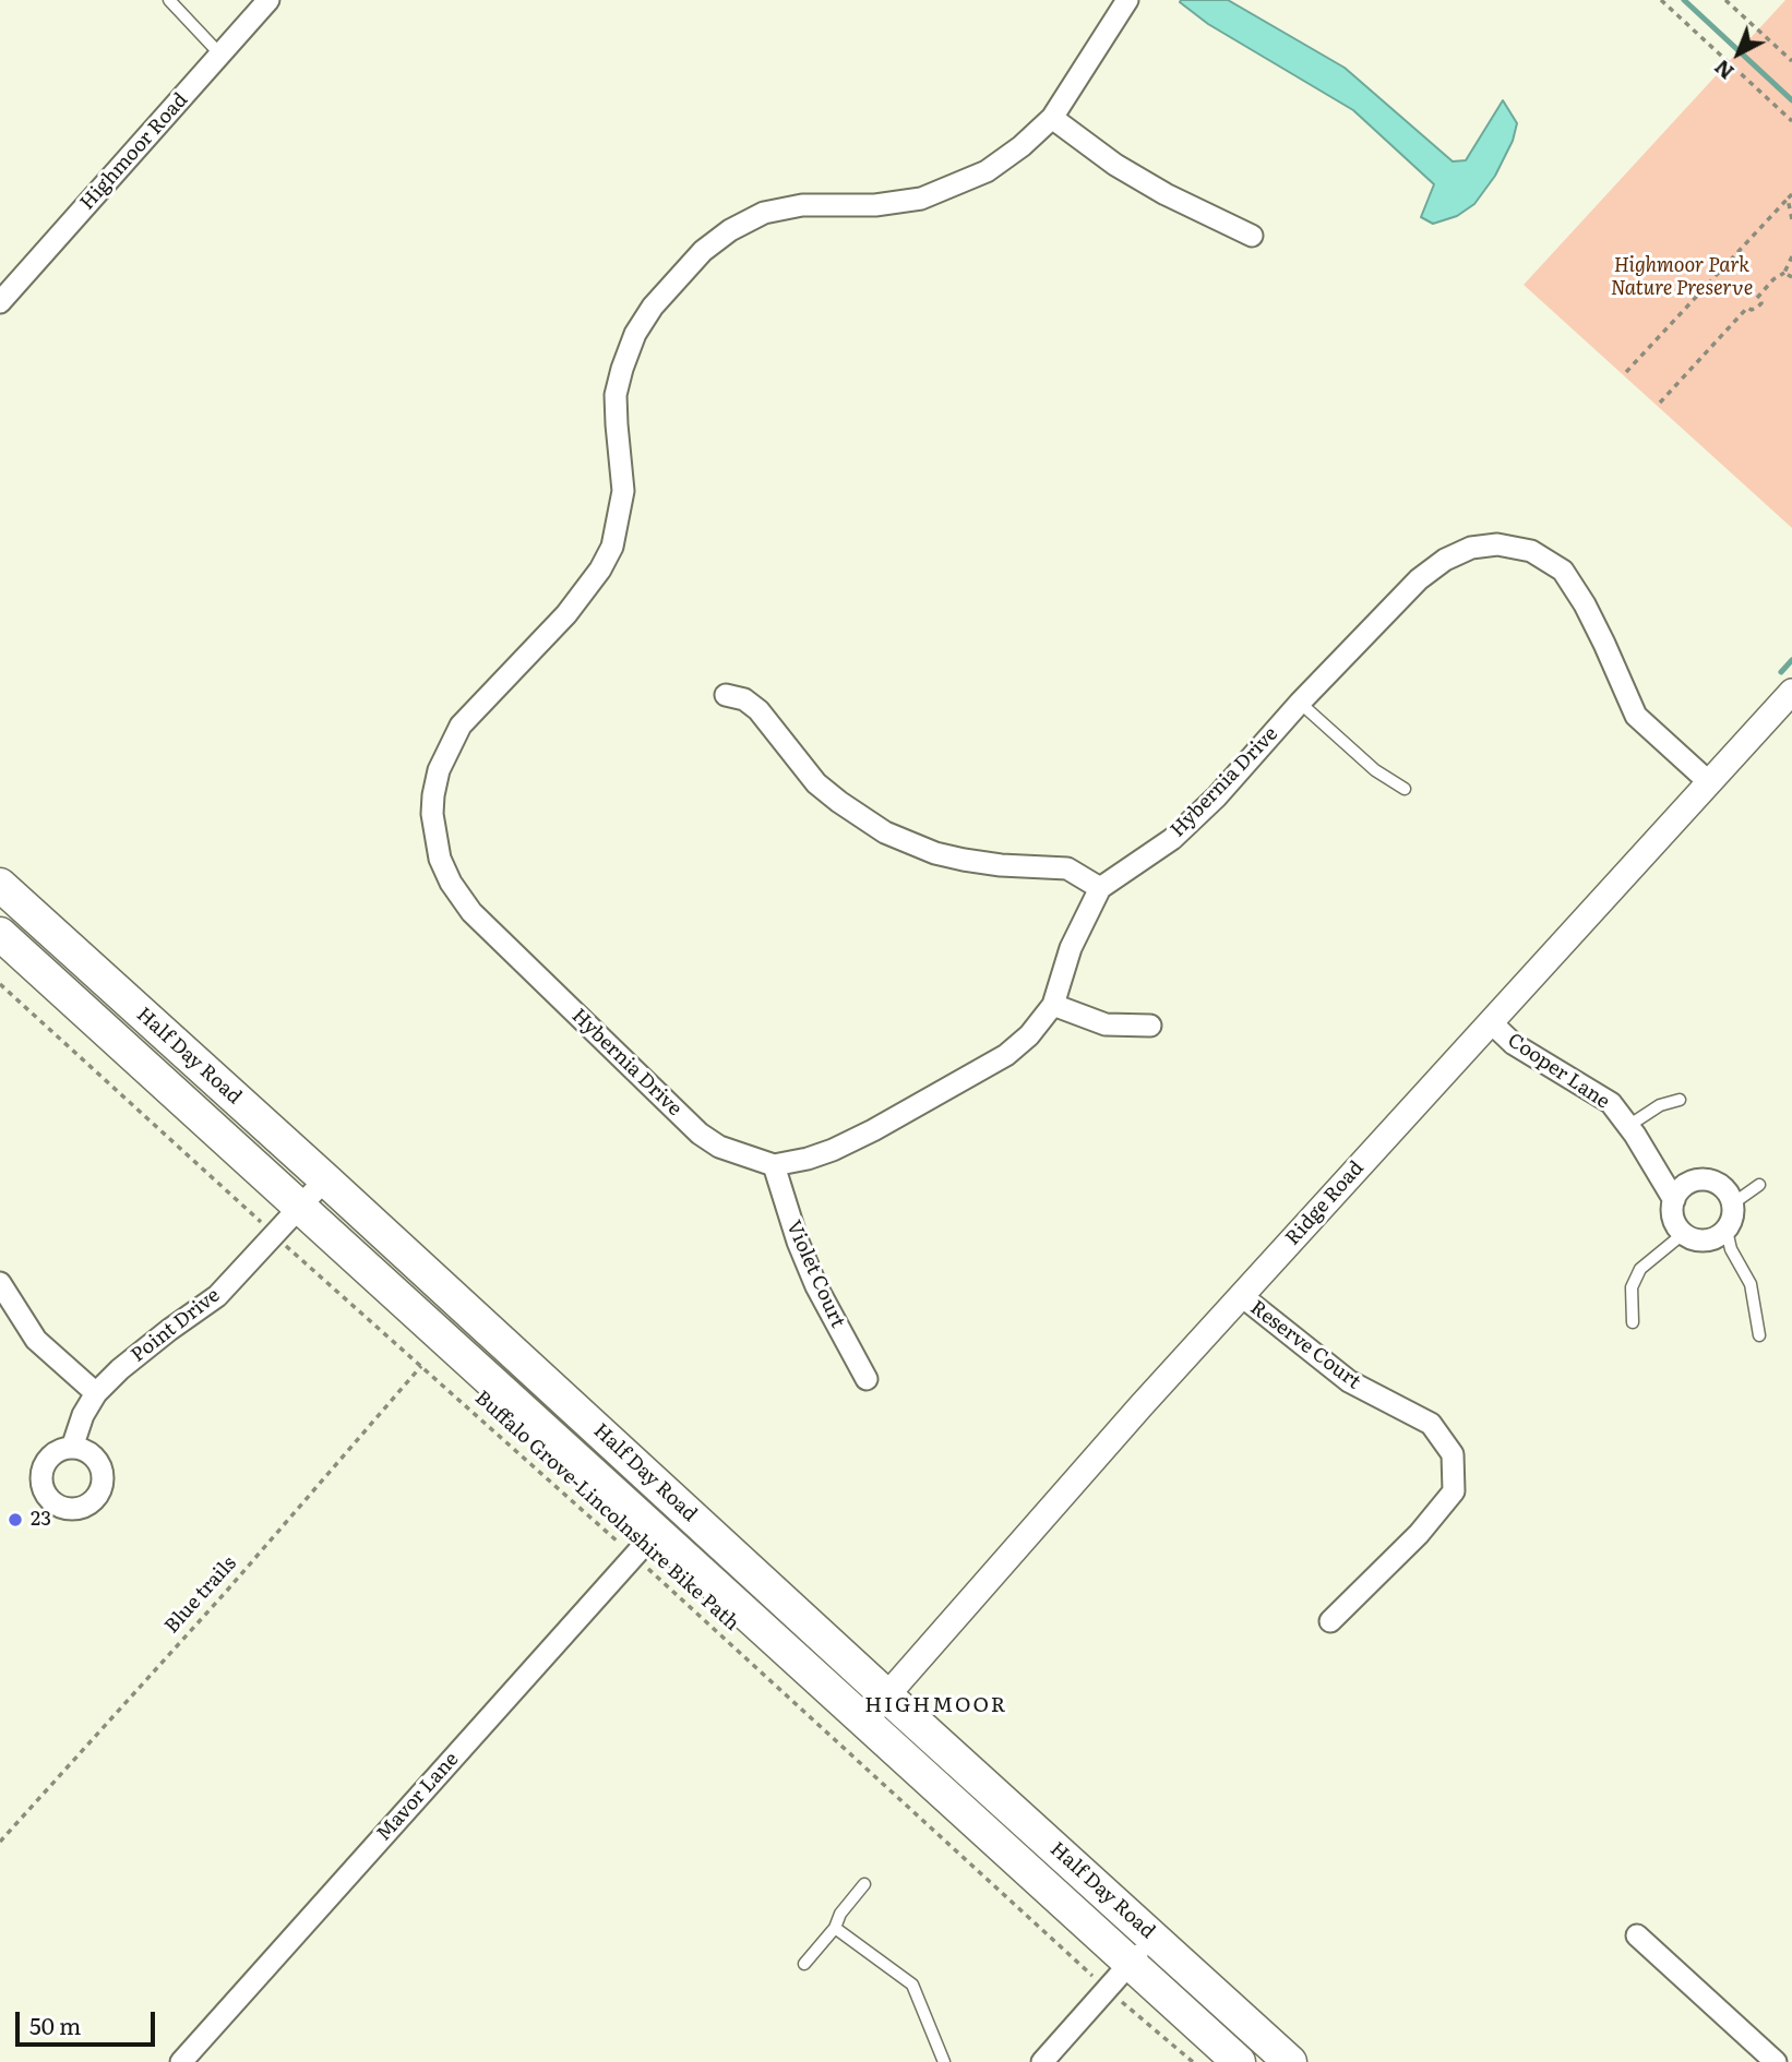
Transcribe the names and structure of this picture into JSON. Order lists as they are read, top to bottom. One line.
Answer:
{"streets":{"main road":["Half Day Road"],"street":["Highmoor Road","Hybernia Drive","Cooper Lane","Ridge Road","Violet Court","Point Drive","Reserve Court","Mavor Lane"],"path":["Buffalo Grove-Lincolnshire Bike Path","Blue trails"]},"crossings":[["Hybernia Drive","Ridge Road"],["Hybernia Drive","Violet Court"],["Half Day Road","Ridge Road"],["Half Day Road","Point Drive"],["Half Day Road","Buffalo Grove-Lincolnshire Bike Path"],["Half Day Road","Mavor Lane"],["Cooper Lane","Ridge Road"],["Ridge Road","Reserve Court"],["Point Drive","Buffalo Grove-Lincolnshire Bike Path"],["Buffalo Grove-Lincolnshire Bike Path","Blue trails"],["Buffalo Grove-Lincolnshire Bike Path","Mavor Lane"]],"districts":["HIGHMOOR"],"parks":["Highmoor Park Nature Preserve"],"places":["23"],"scale_bar":"50 m","north":"bottom left"}
